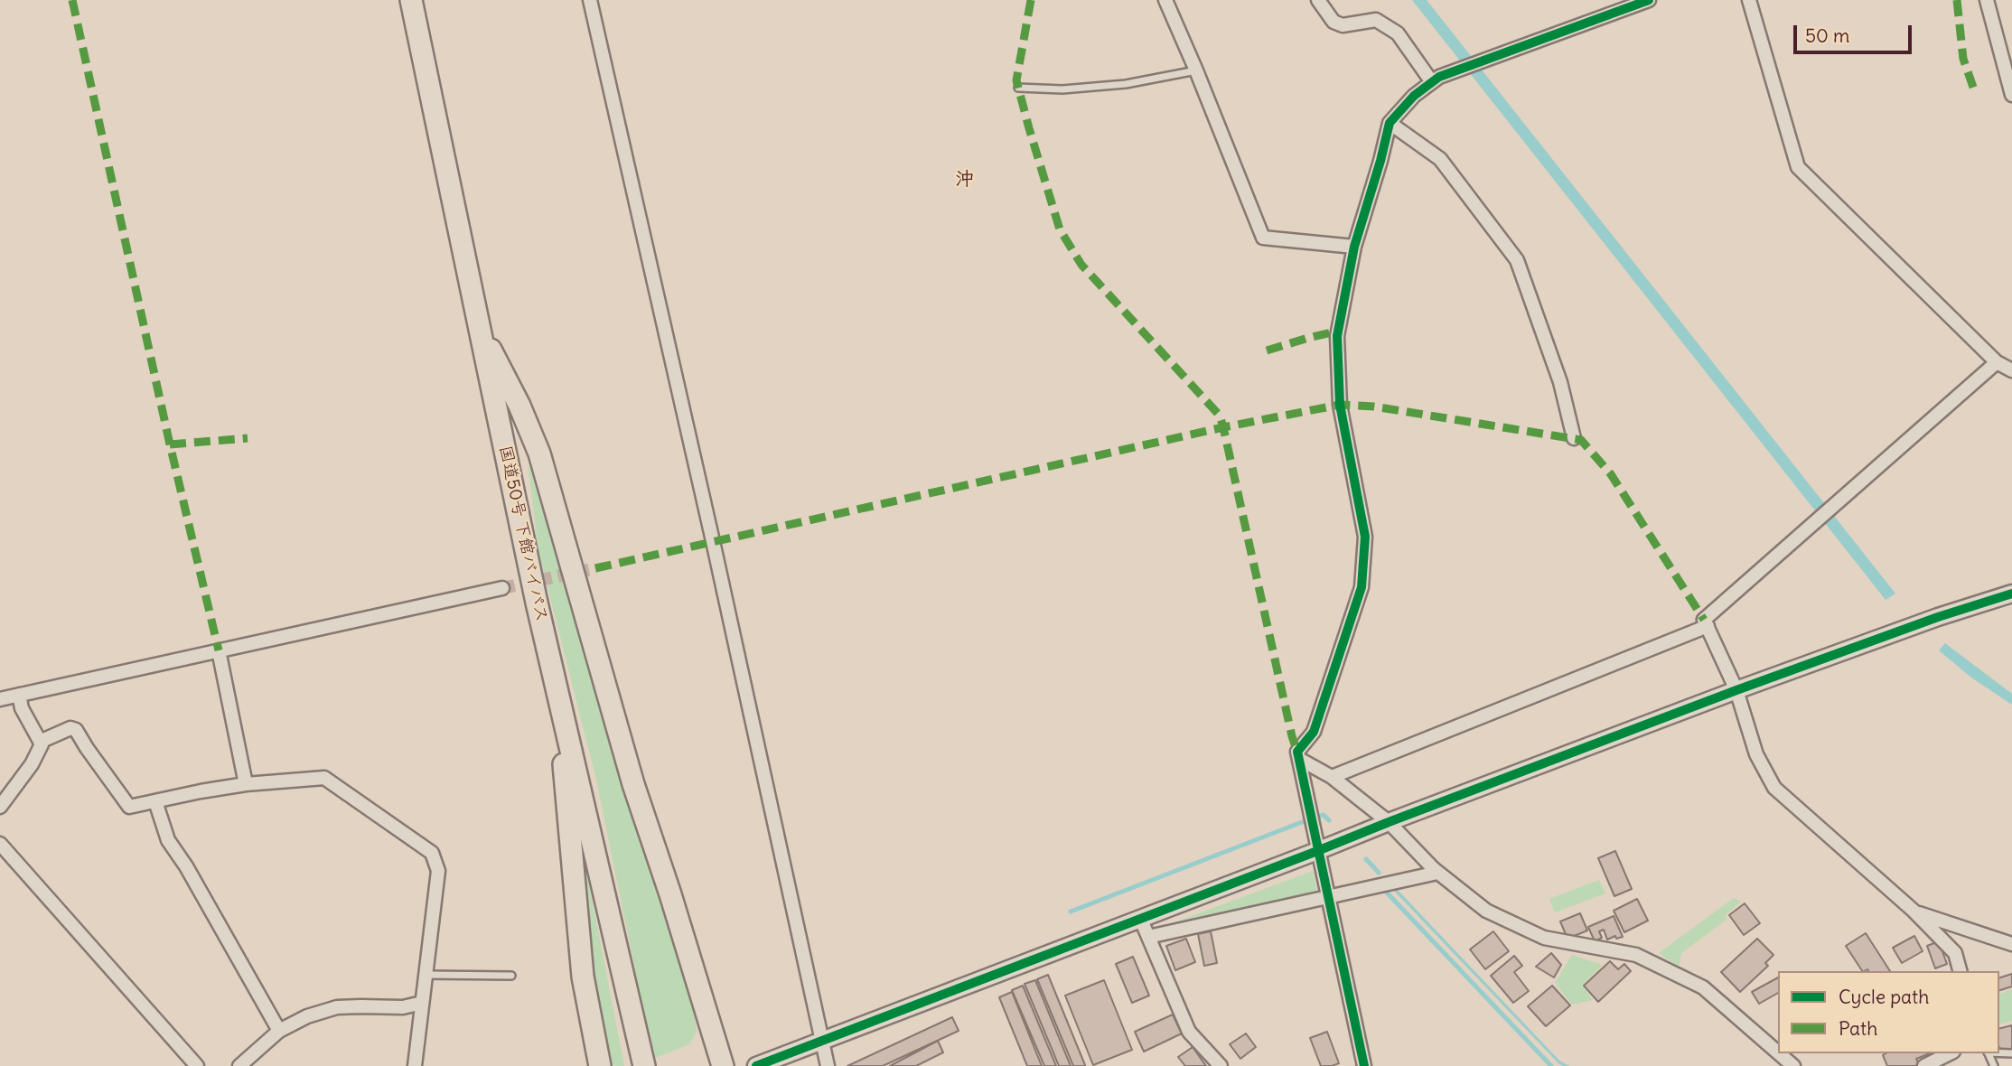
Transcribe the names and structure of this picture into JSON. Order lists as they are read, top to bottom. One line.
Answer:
{"streets":{"highway":["国道50号 下館バイパス"]},"districts":["沖"],"legend":["Cycle path","Path"],"scale_bar":"50 m"}
